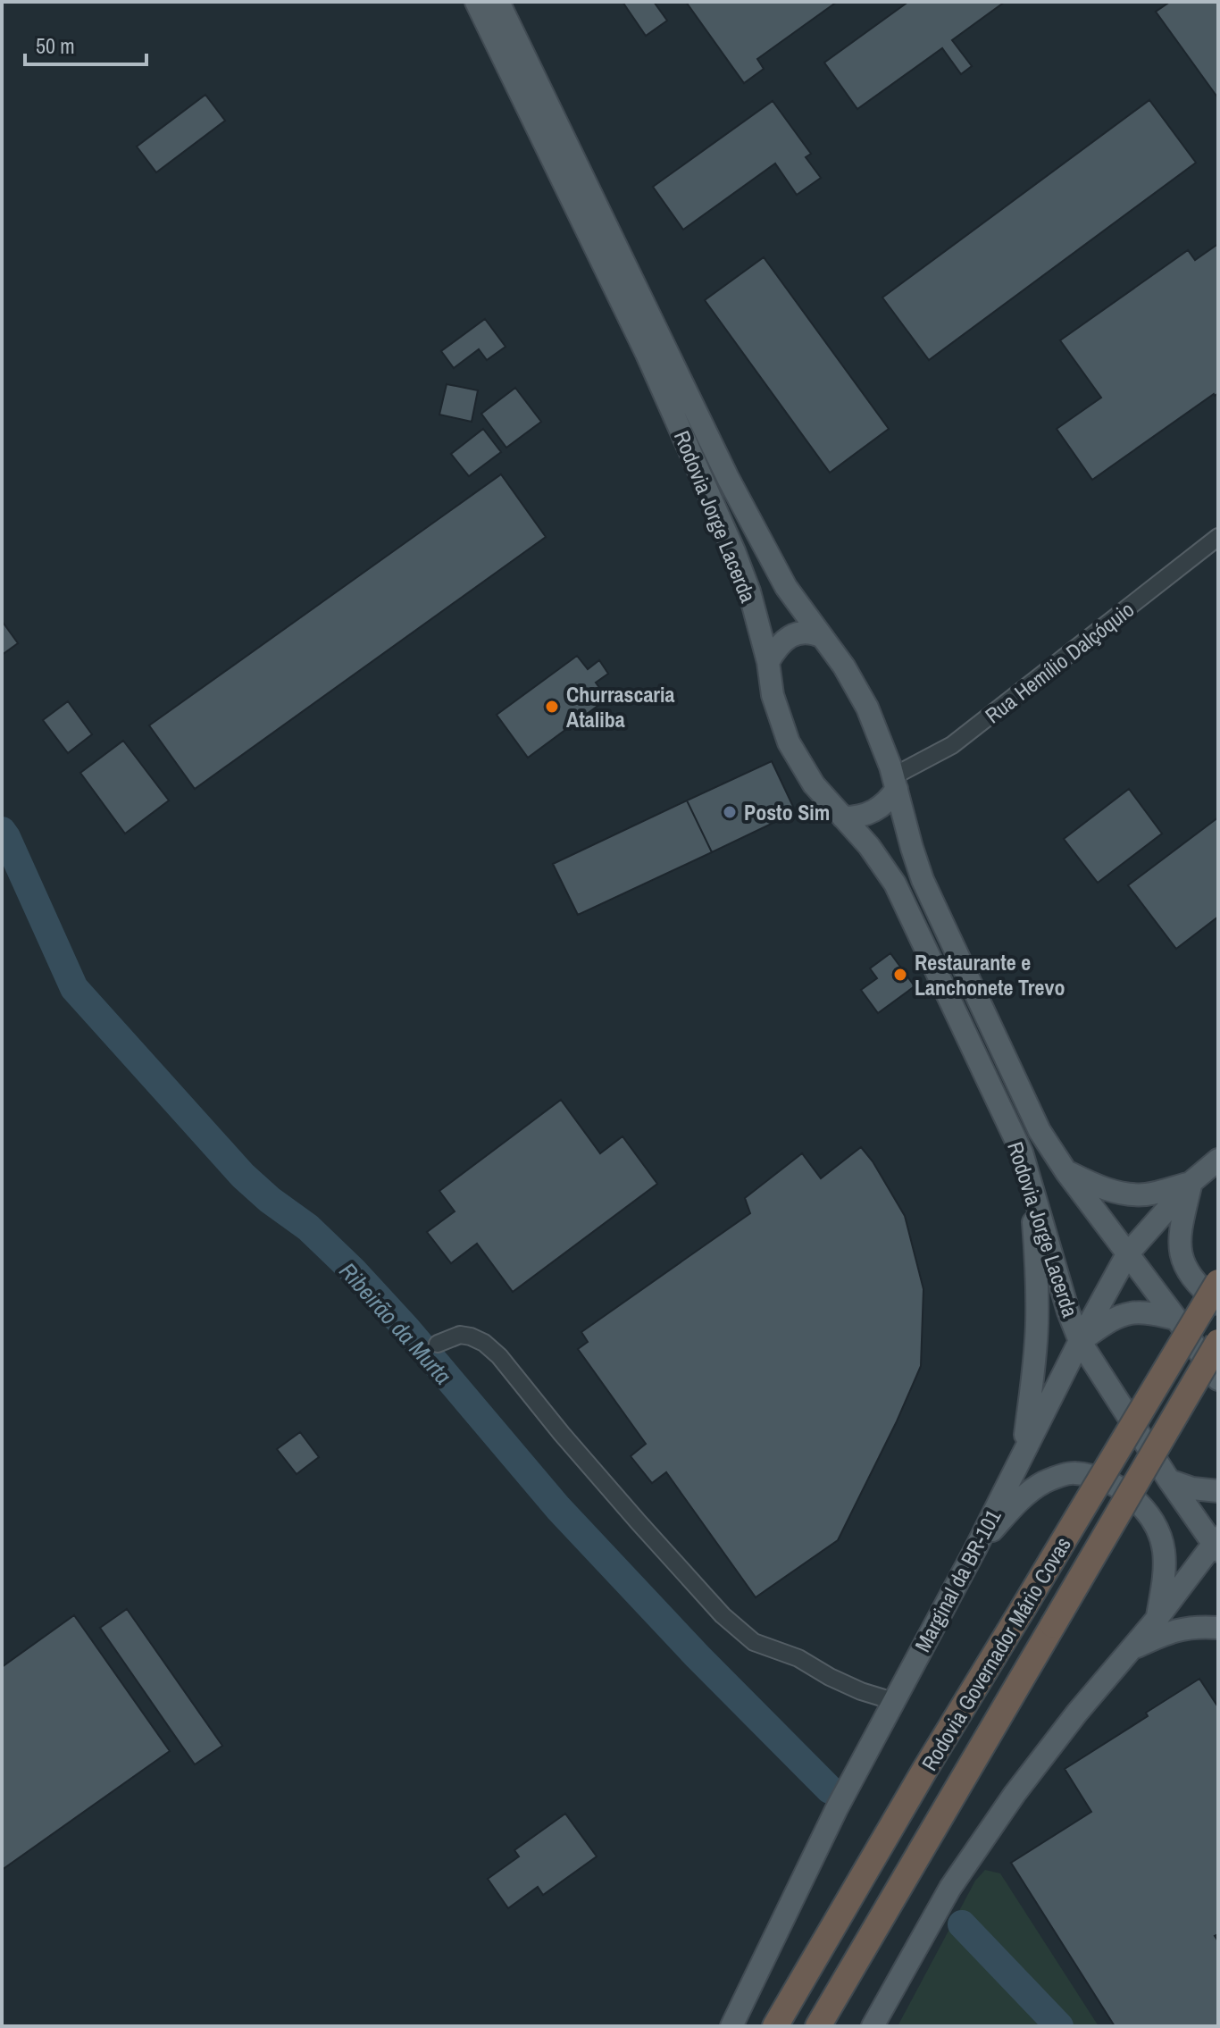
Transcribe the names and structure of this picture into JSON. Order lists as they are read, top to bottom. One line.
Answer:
{"streets":{"highway":["Rodovia Governador Mário Covas"],"main road":["Rodovia Jorge Lacerda","Marginal da BR-101"],"lane":["Rua Hemílio Dalçóquio"]},"crossings":[["Rodovia Jorge Lacerda","Rua Hemílio Dalçóquio"],["Rodovia Jorge Lacerda","Marginal da BR-101"]],"water":["Ribeirão da Murta"],"places":["Churrascaria Ataliba","Posto Sim","Restaurante e Lanchonete Trevo"],"scale_bar":"50 m"}
